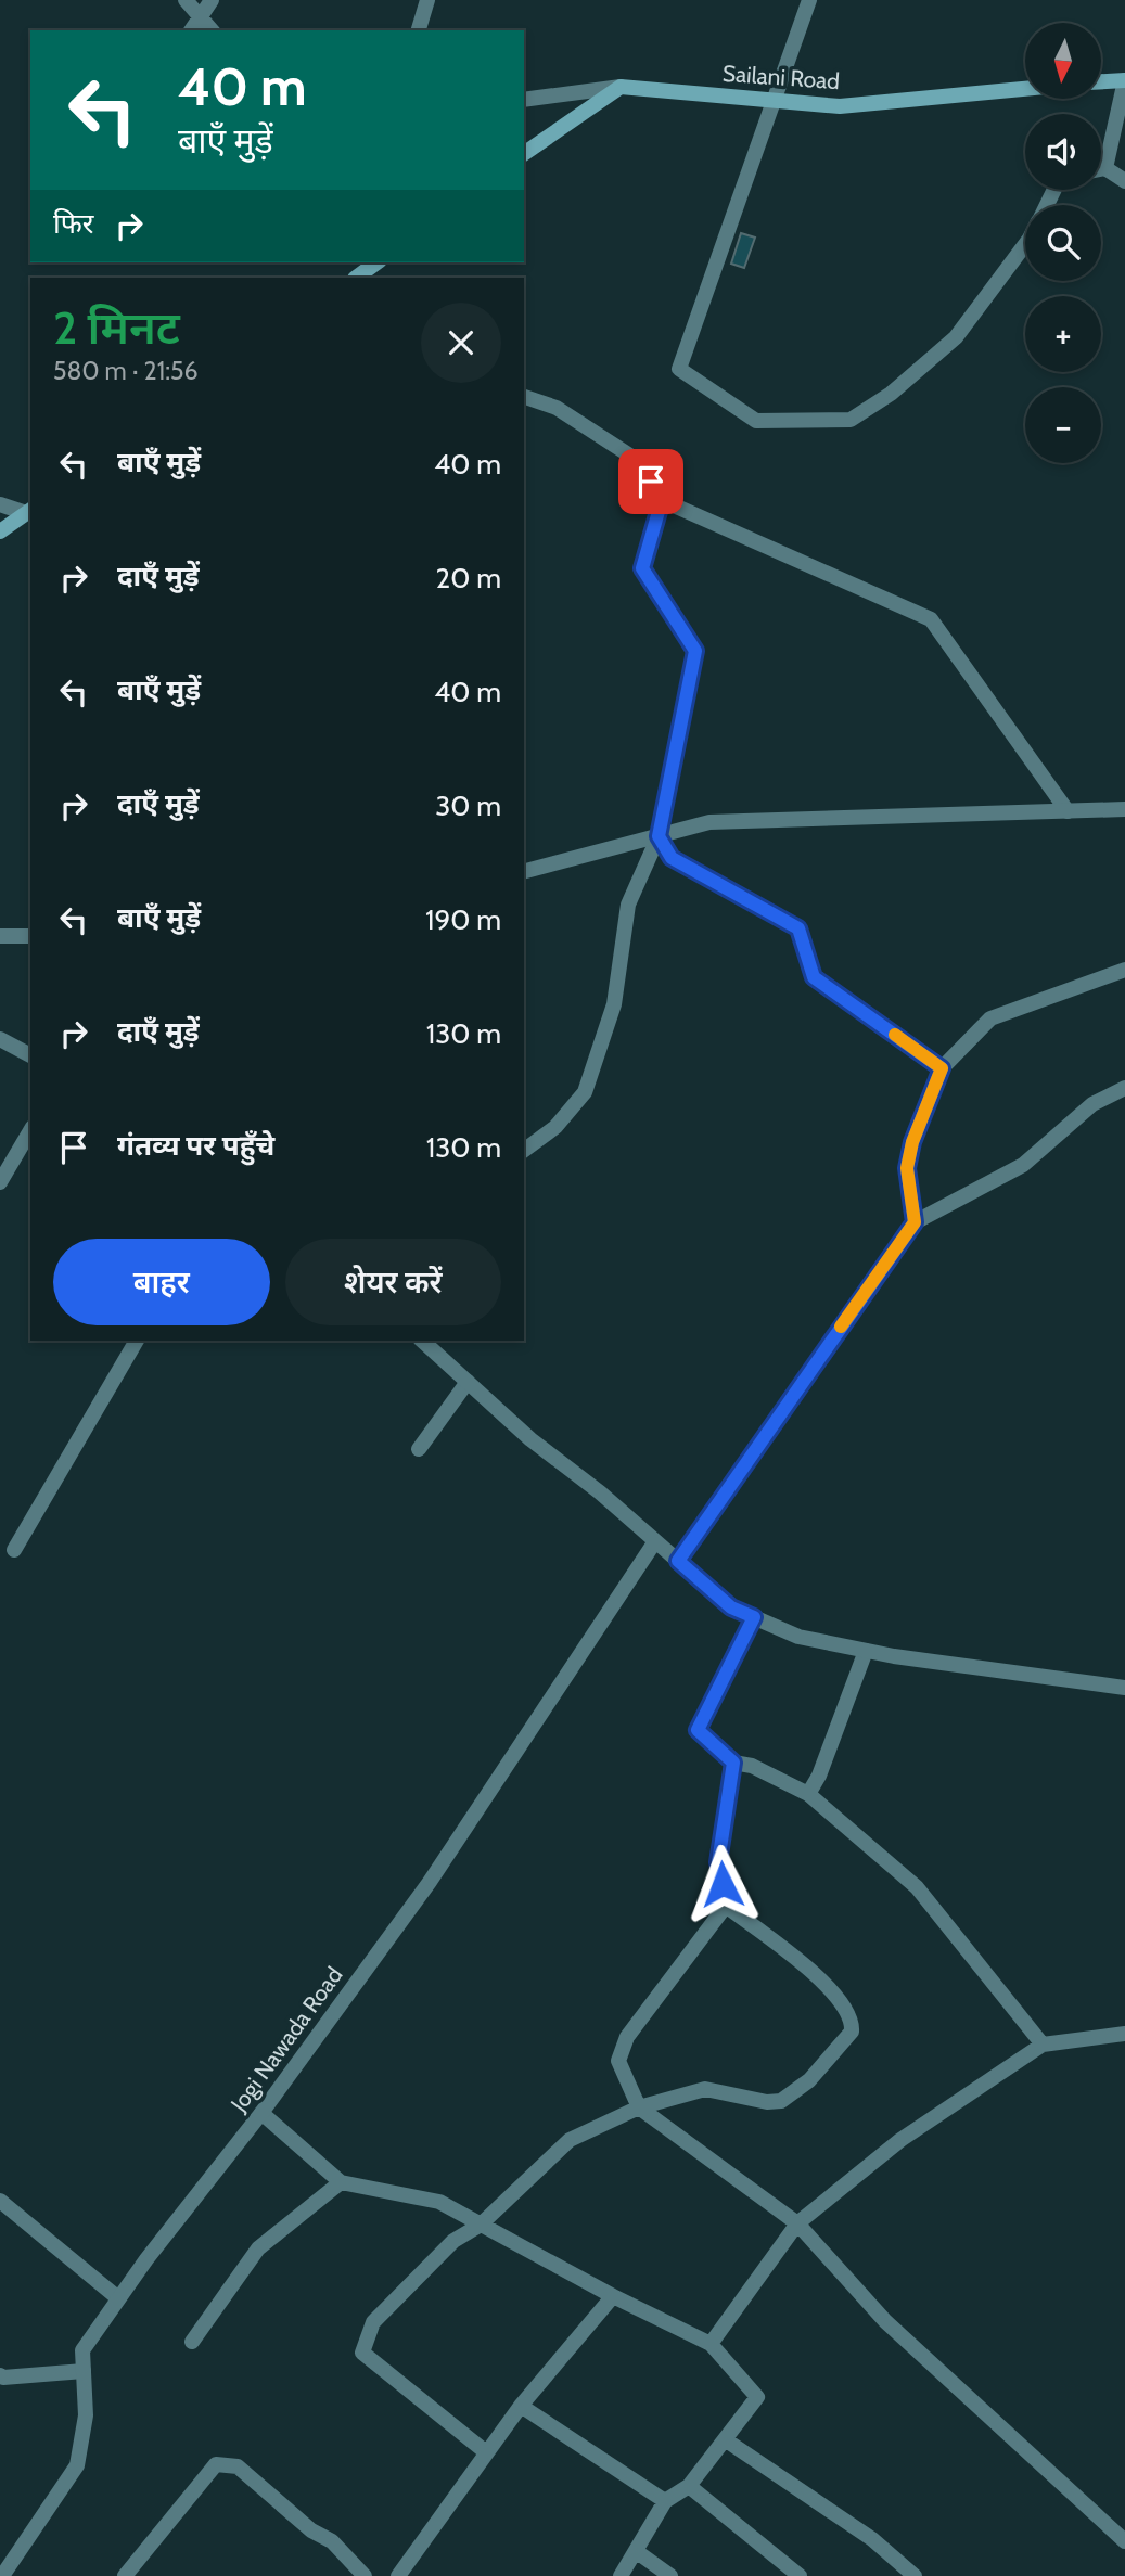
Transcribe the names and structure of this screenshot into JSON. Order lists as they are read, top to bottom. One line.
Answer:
{"streets":{"main road":["Sailani Road"],"street":["Jogi Nawada Road"]},"north":"bottom","page":{"map_buttons":["+","−"],"turn":["40 m","बाएँ मुड़ें"],"then":"फिर","heading":["2 मिनट","580 m · 21:56"],"list":[{"name":"बाएँ मुड़ें","value":"40 m"},{"name":"दाएँ मुड़ें","value":"20 m"},{"name":"बाएँ मुड़ें","value":"40 m"},{"name":"दाएँ मुड़ें","value":"30 m"},{"name":"बाएँ मुड़ें","value":"190 m"},{"name":"दाएँ मुड़ें","value":"130 m"},{"name":"गंतव्य पर पहुँचे","value":"130 m"}],"buttons":["बाहर","शेयर करें"]}}
